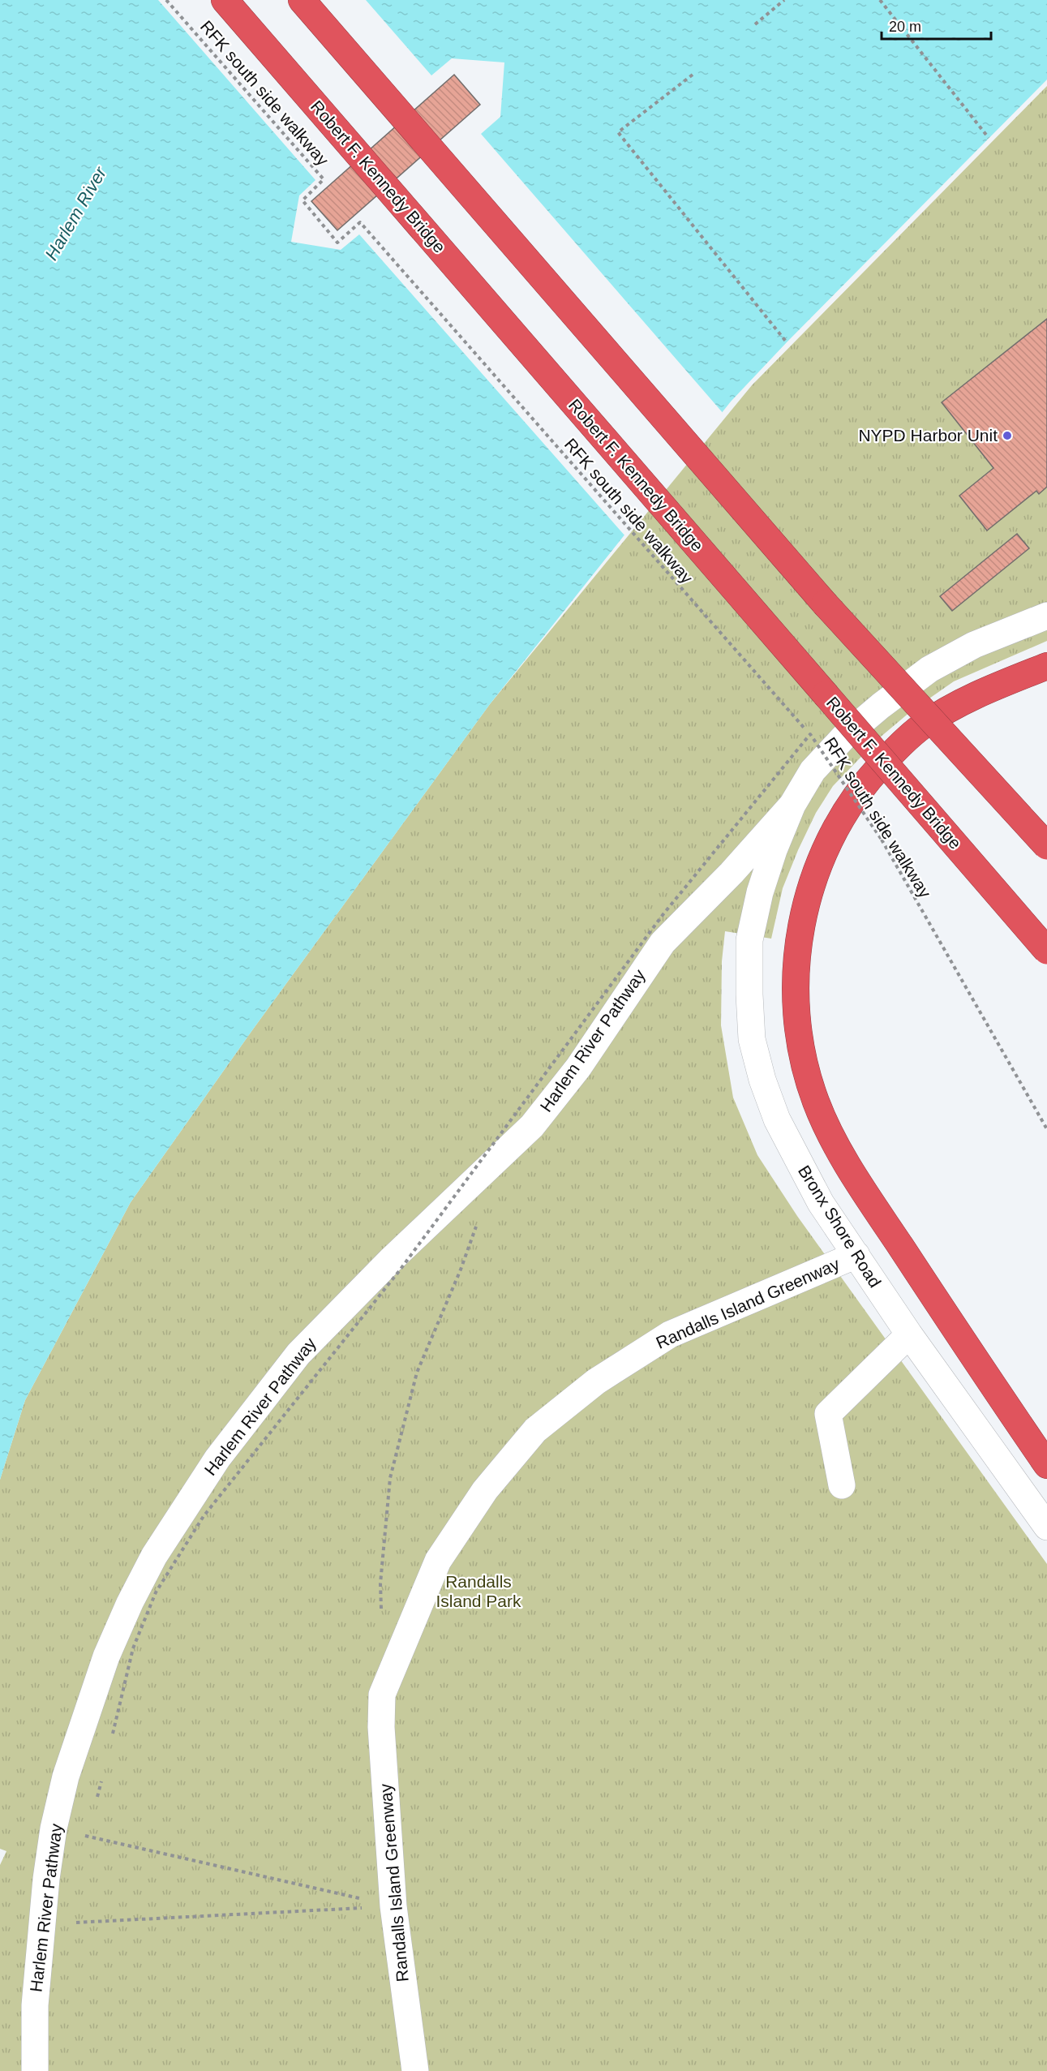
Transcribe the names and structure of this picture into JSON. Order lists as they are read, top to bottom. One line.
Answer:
{"streets":{"highway":["Robert F. Kennedy Bridge"],"lane":["Harlem River Pathway","Bronx Shore Road","Randalls Island Greenway"],"path":["RFK south side walkway"]},"crossings":[["Harlem River Pathway","Bronx Shore Road"],["Bronx Shore Road","Randalls Island Greenway"]],"water":["Harlem River"],"parks":["Randalls Island Park"],"places":["NYPD Harbor Unit"],"scale_bar":"20 m"}
